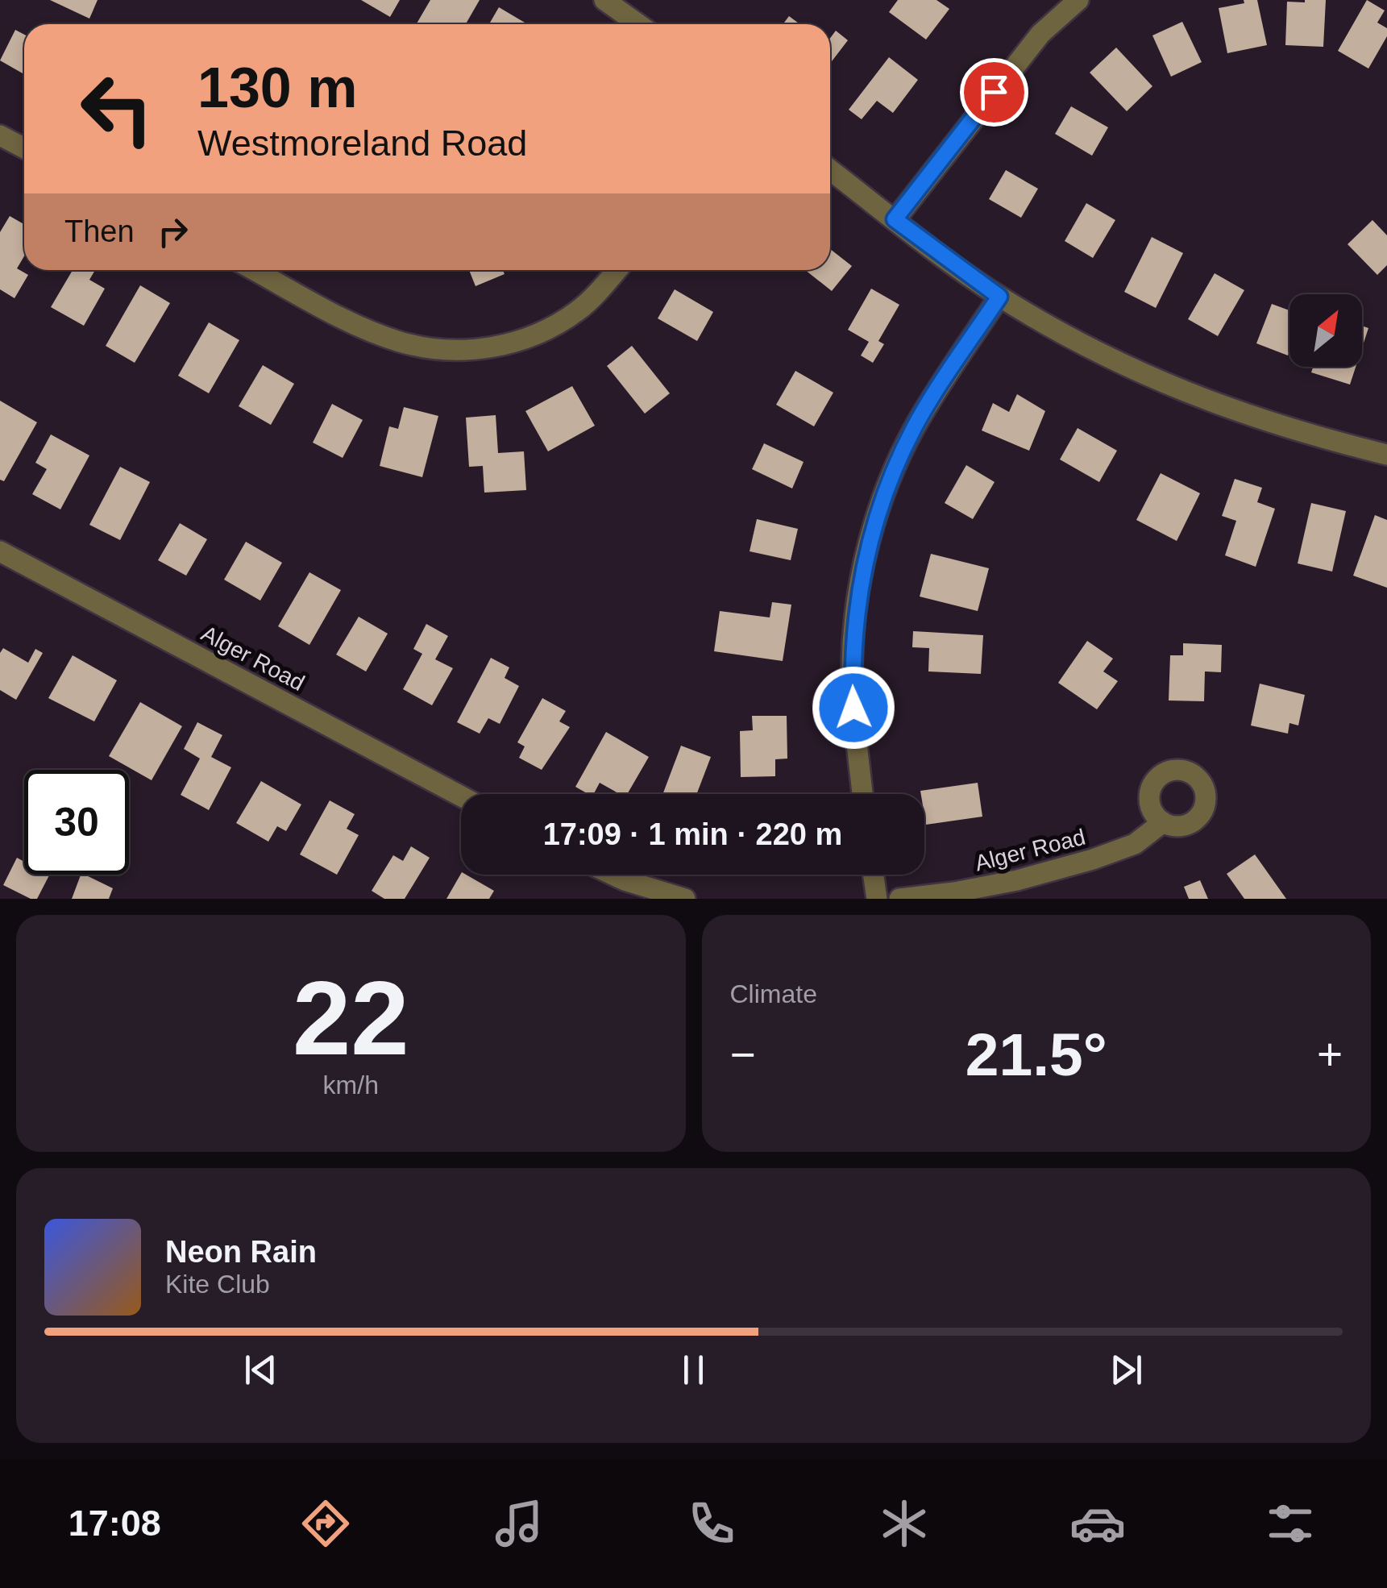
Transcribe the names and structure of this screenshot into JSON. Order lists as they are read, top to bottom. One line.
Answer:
{"streets":{"street":["Alger Road"]},"north":"top right","page":{"turn":["130 m","Westmoreland Road"],"then":"Then","limit":"30","trip":"17:09 · 1 min · 220 m","tile":[["22","km/h"],"Climate"],"heat":["−","21.5°","+"],"song":["Neon Rain","Kite Club"],"tabs":"17:08"}}
